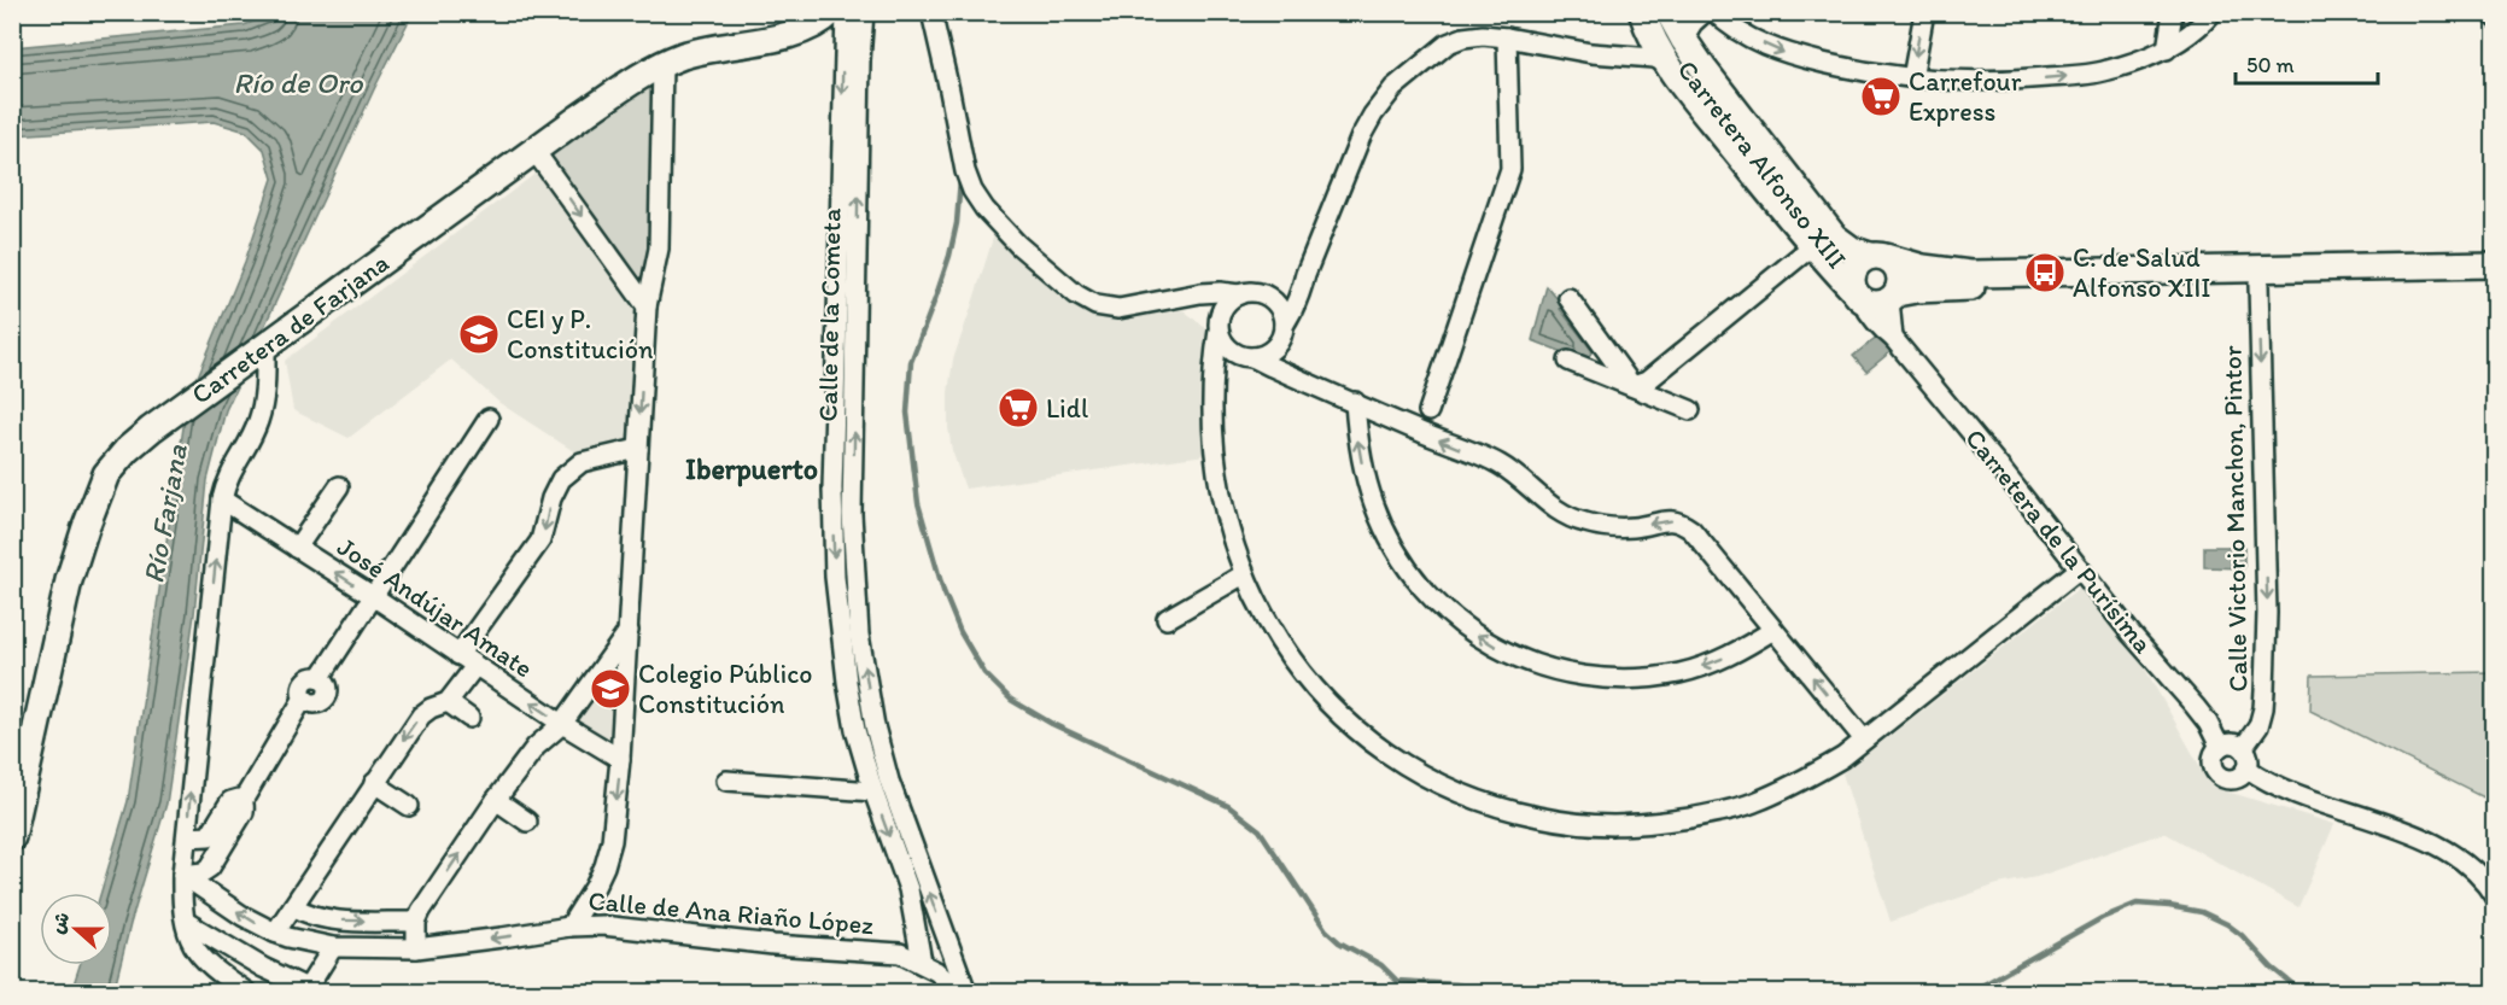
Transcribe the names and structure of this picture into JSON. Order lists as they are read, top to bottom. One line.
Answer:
{"streets":{"street":["Carretera Alfonso XIII","Calle de la Cometa","Carretera de Farjana","Calle Victorio Manchon, Pintor","Carretera de la Purísima","José Andújar Amate","Calle de Ana Riaño López"]},"crossings":[["Carretera Alfonso XIII","Carretera de la Purísima"],["Calle de la Cometa","Calle de Ana Riaño López"],["Calle Victorio Manchon, Pintor","Carretera de la Purísima"]],"one_way":["Calle Victorio Manchon, Pintor"],"districts":["Iberpuerto"],"water":["Río de Oro","Río Farjana"],"places":{"supermarket":["Carrefour Express","Lidl"],"bus stop":["C. de Salud Alfonso XIII"],"school or university":["CEI y P. Constitución","Colegio Público Constitución"]},"scale_bar":"50 m","north":"left"}
